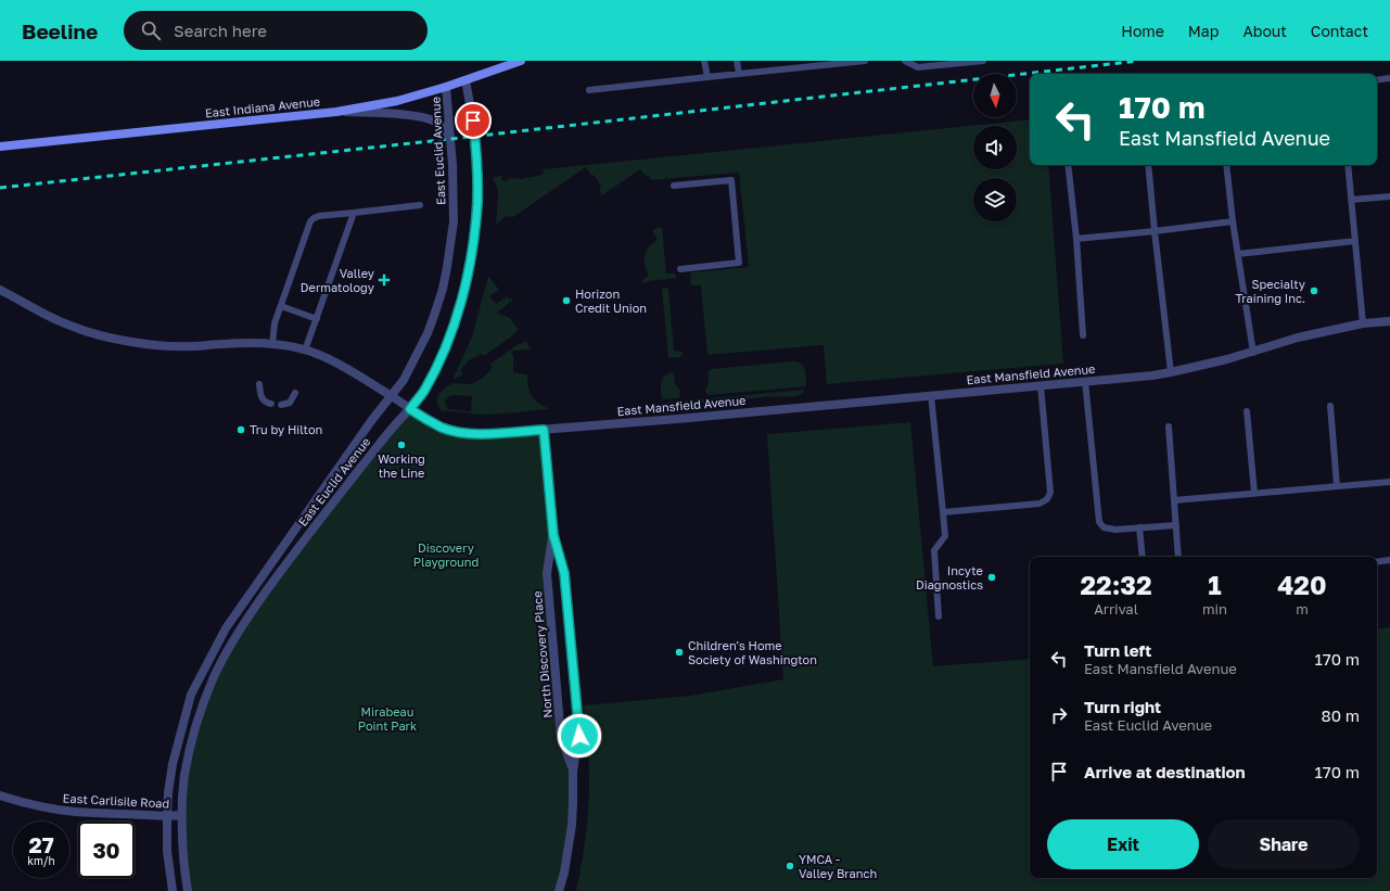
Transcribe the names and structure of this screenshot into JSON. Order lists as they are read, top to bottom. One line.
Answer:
{"streets":{"main road":["East Indiana Avenue"],"street":["East Euclid Avenue","East Mansfield Avenue","North Discovery Place","East Carlisile Road"]},"crossings":[["East Indiana Avenue","East Euclid Avenue"],["East Euclid Avenue","East Mansfield Avenue"],["East Euclid Avenue","East Carlisile Road"],["East Mansfield Avenue","North Discovery Place"]],"parks":["Discovery Playground","Mirabeau Point Park"],"places":{"health":["Valley Dermatology"],"other":["Specialty Training Inc.","Horizon Credit Union","Tru by Hilton","Working the Line","Incyte Diagnostics","Children's Home Society of Washington","YMCA - Valley Branch"]},"north":"bottom","page":{"header":"Beeline","search":"Search here","nav":["Home","Map","About","Contact"],"turn":["170 m","East Mansfield Avenue"],"eta":["22:32","Arrival","1","min","420","m"],"list":[{"name":"Turn left","note":"East Mansfield Avenue","value":"170 m"},{"name":"Turn right","note":"East Euclid Avenue","value":"80 m"},{"name":"Arrive at destination","value":"170 m"}],"buttons":["Exit","Share"],"speed":"27 km/h","limit":"30"}}
